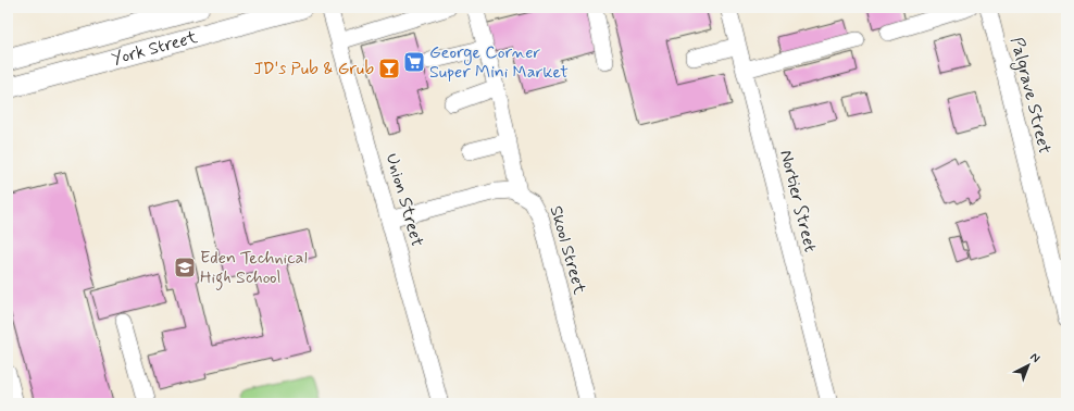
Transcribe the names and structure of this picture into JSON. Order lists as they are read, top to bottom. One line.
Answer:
{"streets":{"main road":["York Street"],"street":["Palgrave Street","Union Street","Nortier Street","Skool Street"]},"places":{"supermarket":["George Corner Super Mini Market"],"bar":["JD's Pub & Grub"],"school or university":["Eden Technical High School"]},"north":"top right"}
